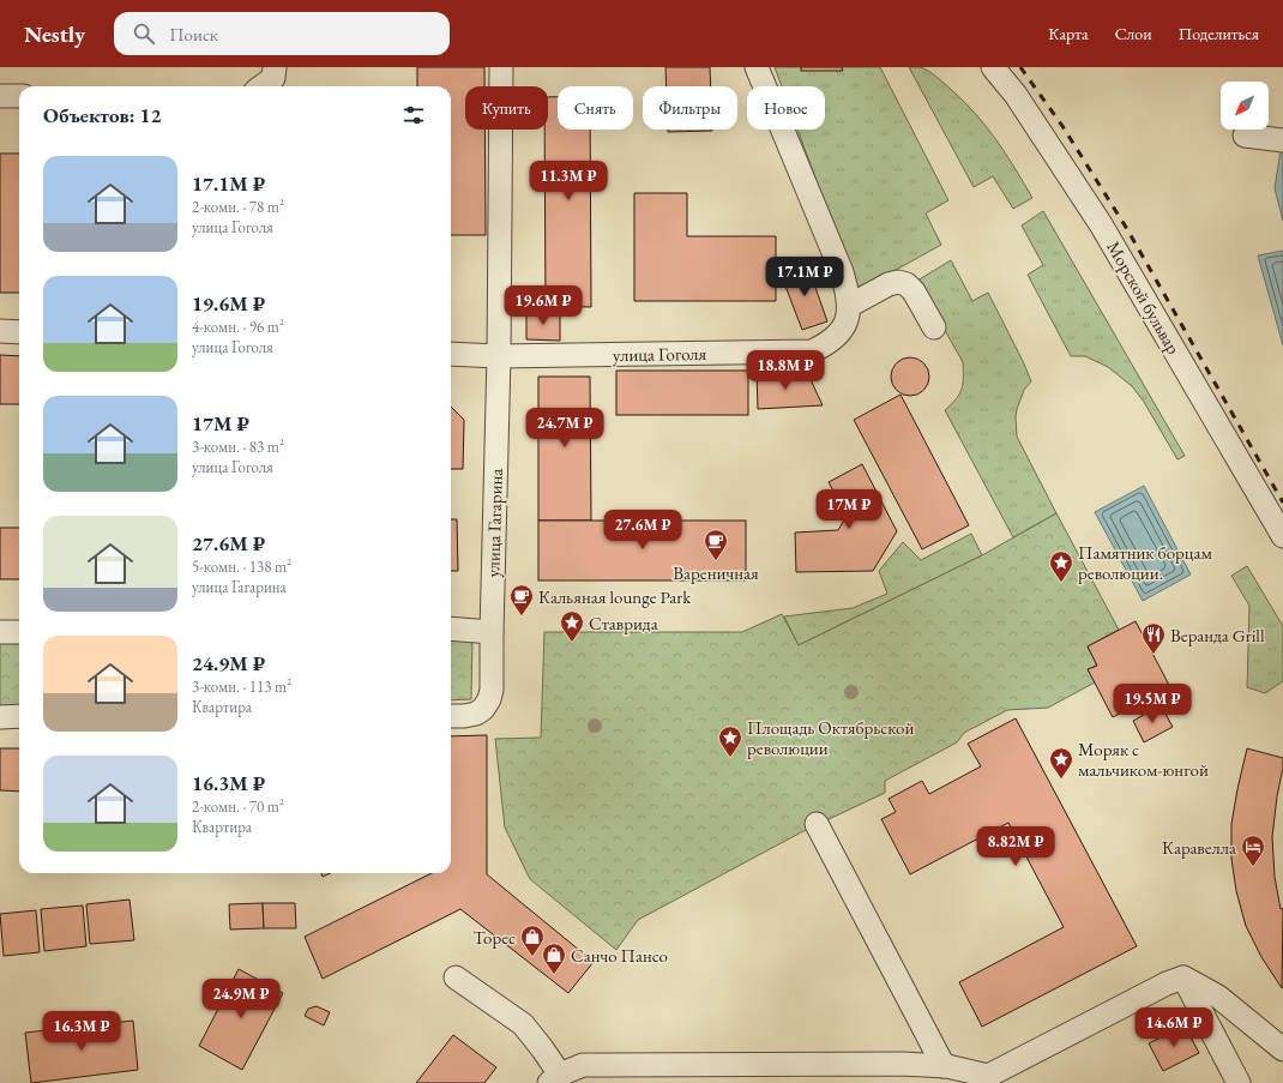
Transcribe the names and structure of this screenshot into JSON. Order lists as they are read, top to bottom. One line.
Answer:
{"streets":{"street":["Морской бульвар","улица Гоголя","улица Гагарина"]},"crossings":[["улица Гоголя","улица Гагарина"]],"places":{"cafe":["Вареничная","Кальяная lounge Park"],"place":["Памятник борцам революции.","Ставрида","Площадь Октябрьской революции","Моряк с мальчиком-юнгой"],"restaurant":["Веранда Grill"],"hotel":["Каравелла"],"shop":["Торес","Санчо Пансо"]},"north":"bottom left","page":{"header":"Nestly","search":"Поиск","nav":["Карта","Слои","Поделиться"],"chip":["Купить","Снять","Фильтры","Новое"],"heading":"Объектов: 12","list":[{"name":"17.1M ₽","note":"2-комн. · 78 m² · улица Гоголя"},{"name":"19.6M ₽","note":"4-комн. · 96 m² · улица Гоголя"},{"name":"17M ₽","note":"3-комн. · 83 m² · улица Гоголя"},{"name":"27.6M ₽","note":"5-комн. · 138 m² · улица Гагарина"},{"name":"24.9M ₽","note":"3-комн. · 113 m² · Квартира"},{"name":"16.3M ₽","note":"2-комн. · 70 m² · Квартира"}],"price":["11.3M ₽","17.1M ₽","19.6M ₽","18.8M ₽","24.7M ₽","17M ₽","27.6M ₽","19.5M ₽","8.82M ₽","24.9M ₽","14.6M ₽","16.3M ₽"]}}
